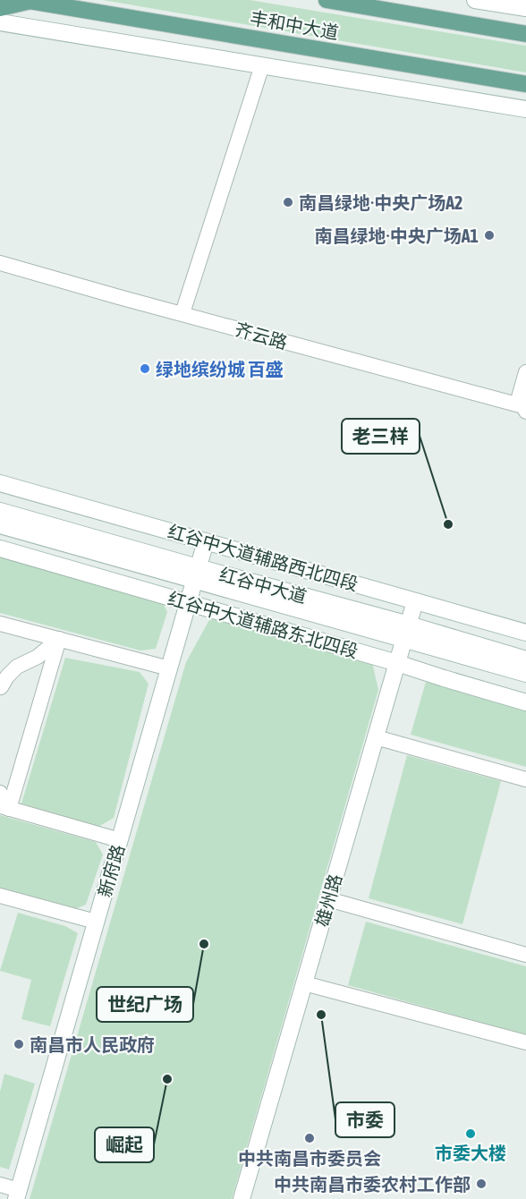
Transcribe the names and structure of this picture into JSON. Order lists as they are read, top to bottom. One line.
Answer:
{"streets":{"main road":["丰和中大道"],"street":["齐云路","红谷中大道辅路西北四段","红谷中大道","红谷中大道辅路东北四段","新府路","雄州路"]},"crossings":[["红谷中大道辅路西北四段","新府路"],["红谷中大道辅路西北四段","雄州路"],["红谷中大道","新府路"],["红谷中大道","雄州路"],["红谷中大道辅路东北四段","新府路"],["红谷中大道辅路东北四段","雄州路"]],"places":["南昌绿地·中央广场A2","南昌绿地·中央广场A1","绿地缤纷城 百盛","老三样","世纪广场","市委","南昌市人民政府","崛起","市委大楼","中共南昌市委员会","中共南昌市委农村工作部"]}
